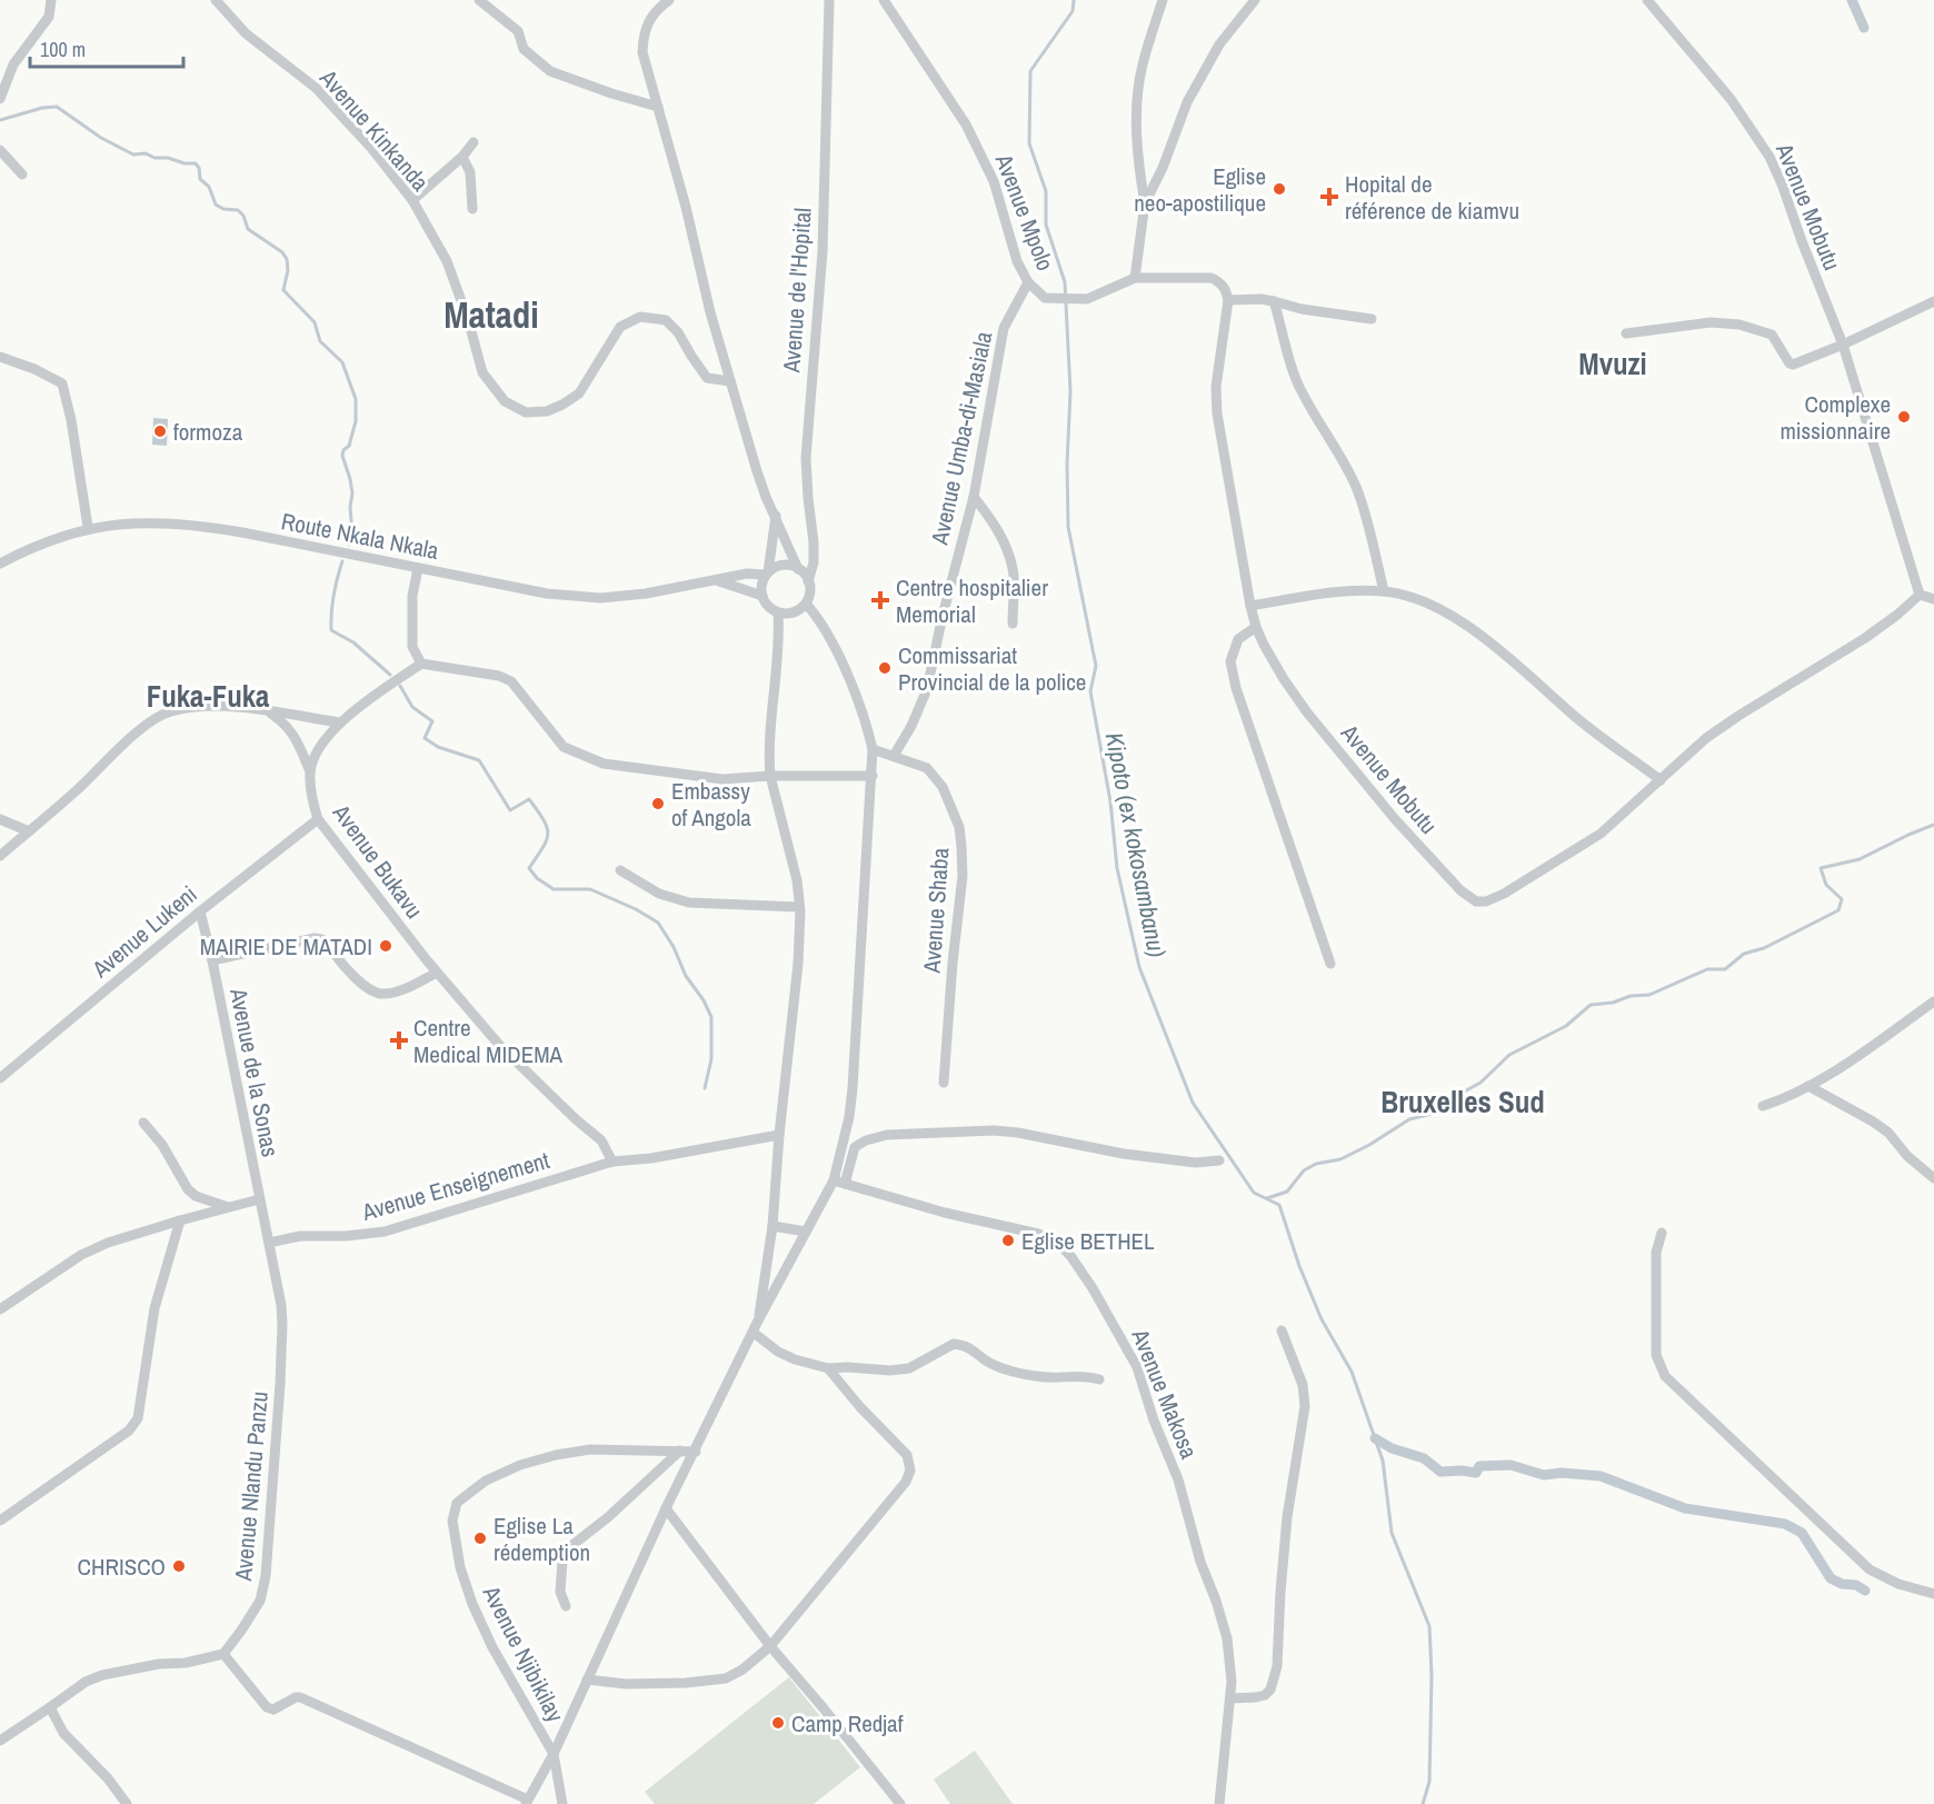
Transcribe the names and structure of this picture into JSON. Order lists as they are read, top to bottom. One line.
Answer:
{"streets":{"street":["Avenue Kinkanda","Avenue Mobutu","Avenue Mpolo","Avenue de l'Hopital","Avenue Umba-di-Masiala","Route Nkala Nkala","Avenue Bukavu","Avenue Shaba","Avenue Lukeni","Avenue de la Sonas","Avenue Enseignement","Avenue Makosa","Avenue Nlandu Panzu","Avenue Njibikilay"]},"crossings":[["Avenue Mpolo","Avenue Umba-di-Masiala"],["Avenue de l'Hopital","Route Nkala Nkala"],["Avenue Umba-di-Masiala","Avenue Shaba"],["Avenue Bukavu","Avenue Lukeni"],["Avenue Bukavu","Avenue Enseignement"],["Avenue Lukeni","Avenue de la Sonas"],["Avenue de la Sonas","Avenue Enseignement"],["Avenue de la Sonas","Avenue Nlandu Panzu"],["Avenue Enseignement","Avenue Nlandu Panzu"]],"districts":["Matadi","Mvuzi","Fuka-Fuka","Bruxelles Sud"],"water":["Kipoto (ex kokosambanu)"],"places":{"other":["Eglise neo-apostilique","Complexe missionnaire","formoza","Commissariat Provincial de la police","Embassy of Angola","MAIRIE DE MATADI","Eglise BETHEL","Eglise La rédemption","CHRISCO","Camp Redjaf"],"health":["Hopital de référence de kiamvu","Centre hospitalier Memorial","Centre Medical MIDEMA"]},"scale_bar":"100 m"}
